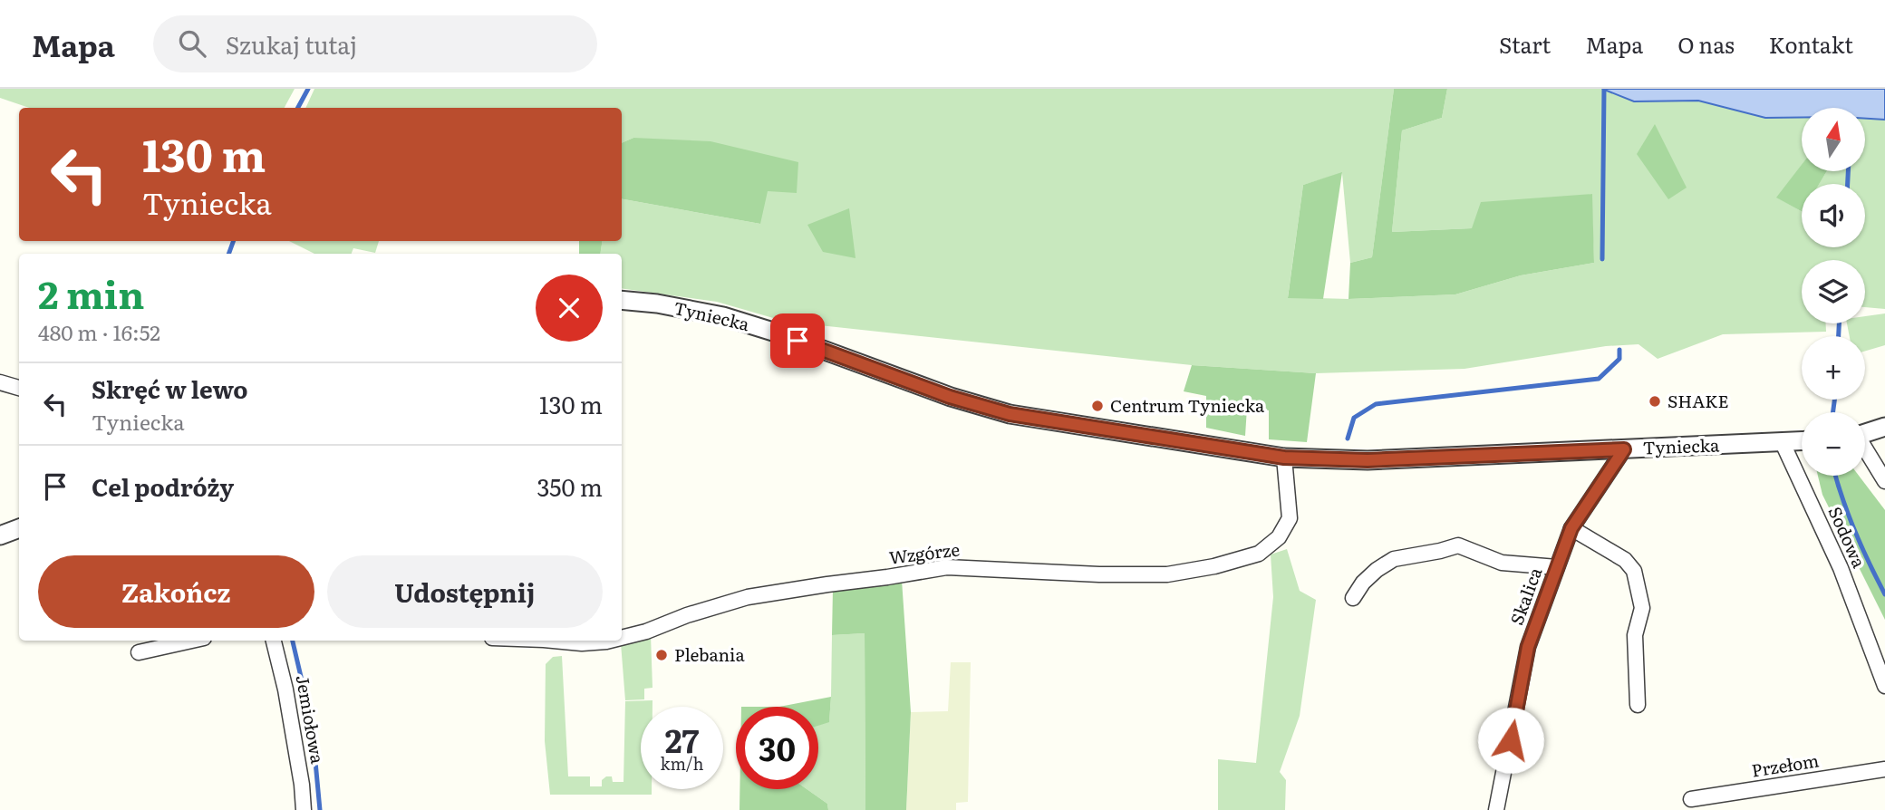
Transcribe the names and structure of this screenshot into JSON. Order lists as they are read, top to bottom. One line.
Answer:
{"streets":{"street":["Tyniecka","Sodowa","Wzgórze","Skalica","Jemiołowa","Przełom"]},"crossings":[["Tyniecka","Sodowa"],["Tyniecka","Wzgórze"],["Tyniecka","Skalica"]],"places":["SHAKE","Centrum Tyniecka","Plebania"],"north":"top","page":{"header":"Mapa","search":"Szukaj tutaj","nav":["Start","Mapa","O nas","Kontakt"],"map_buttons":["+","−"],"turn":["130 m","Tyniecka"],"heading":["2 min","480 m · 16:52"],"list":[{"name":"Skręć w lewo","note":"Tyniecka","value":"130 m"},{"name":"Cel podróży","value":"350 m"}],"buttons":["Zakończ","Udostępnij"],"speed":"27 km/h","limit":"30"}}
